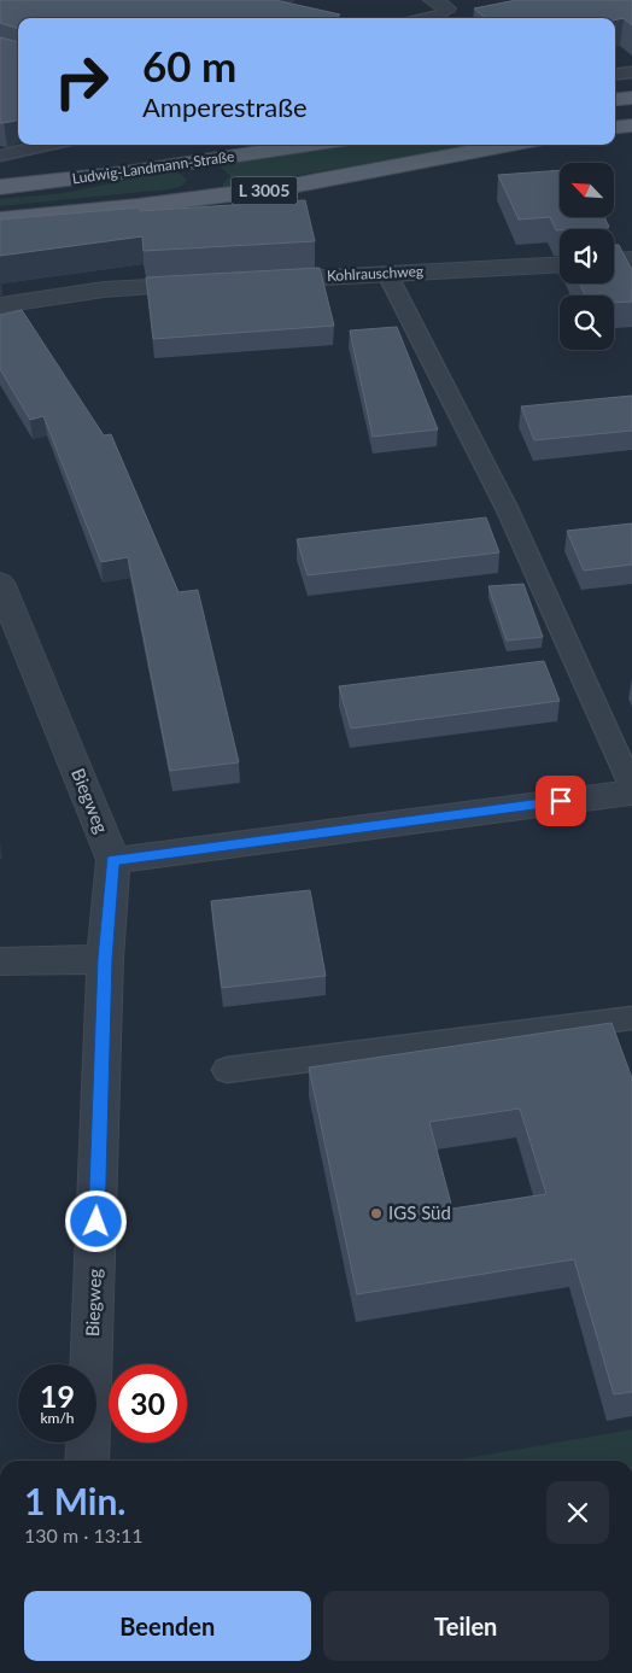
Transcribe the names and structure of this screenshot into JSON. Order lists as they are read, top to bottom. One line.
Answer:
{"streets":{"main road":["Ludwig-Landmann-Straße","L 3005"],"street":["Kohlrauschweg","Biegweg"]},"places":["IGS Süd"],"north":"top left","page":{"turn":["60 m","Amperestraße"],"speed":"19 km/h","limit":"30","heading":["1 Min.","130 m · 13:11"],"buttons":["Beenden","Teilen"]}}
